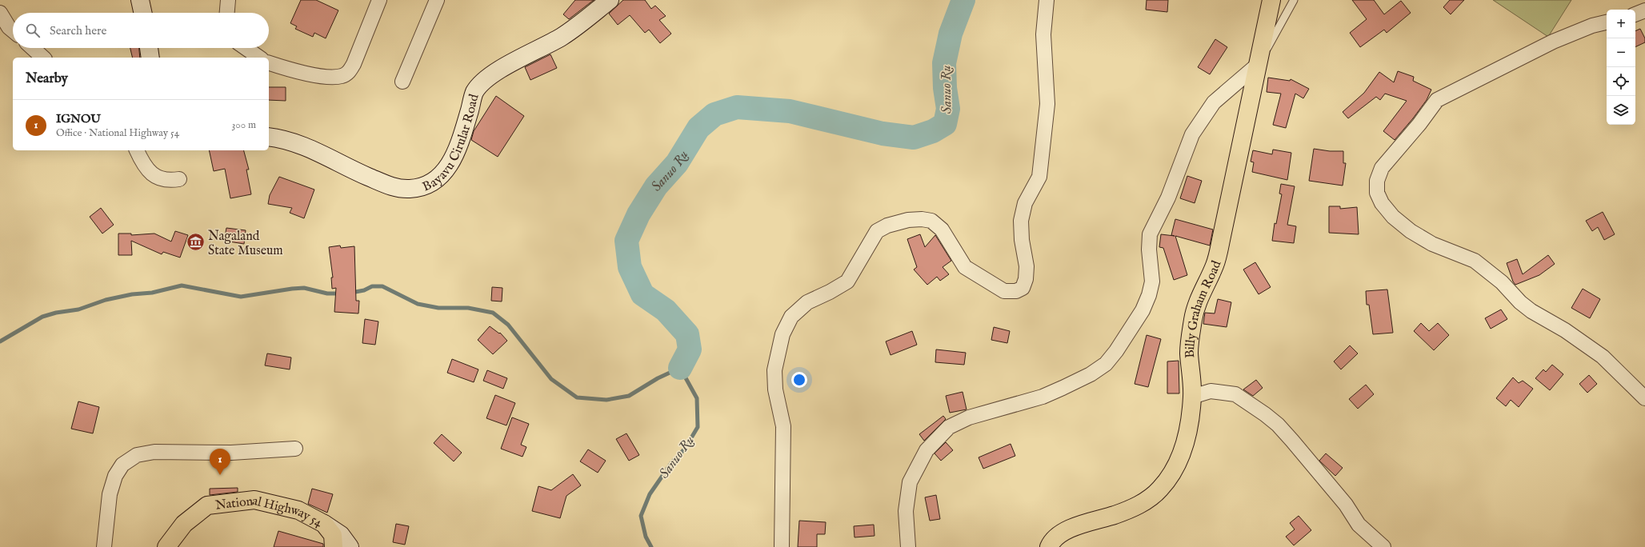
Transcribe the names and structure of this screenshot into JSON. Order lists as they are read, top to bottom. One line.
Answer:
{"streets":{"main road":["Billy Graham Road","National Highway 54"],"street":["Bayavu Cirular Road"]},"water":["Sanuo Ru"],"places":{"museum":["Nagaland State Museum"]},"page":{"map_buttons":["+","−"],"search":"Search here","heading":"Nearby","list":[{"mark":"1","name":"IGNOU","note":"Office · National Highway 54","value":"300 m"}],"pins":"1"}}
